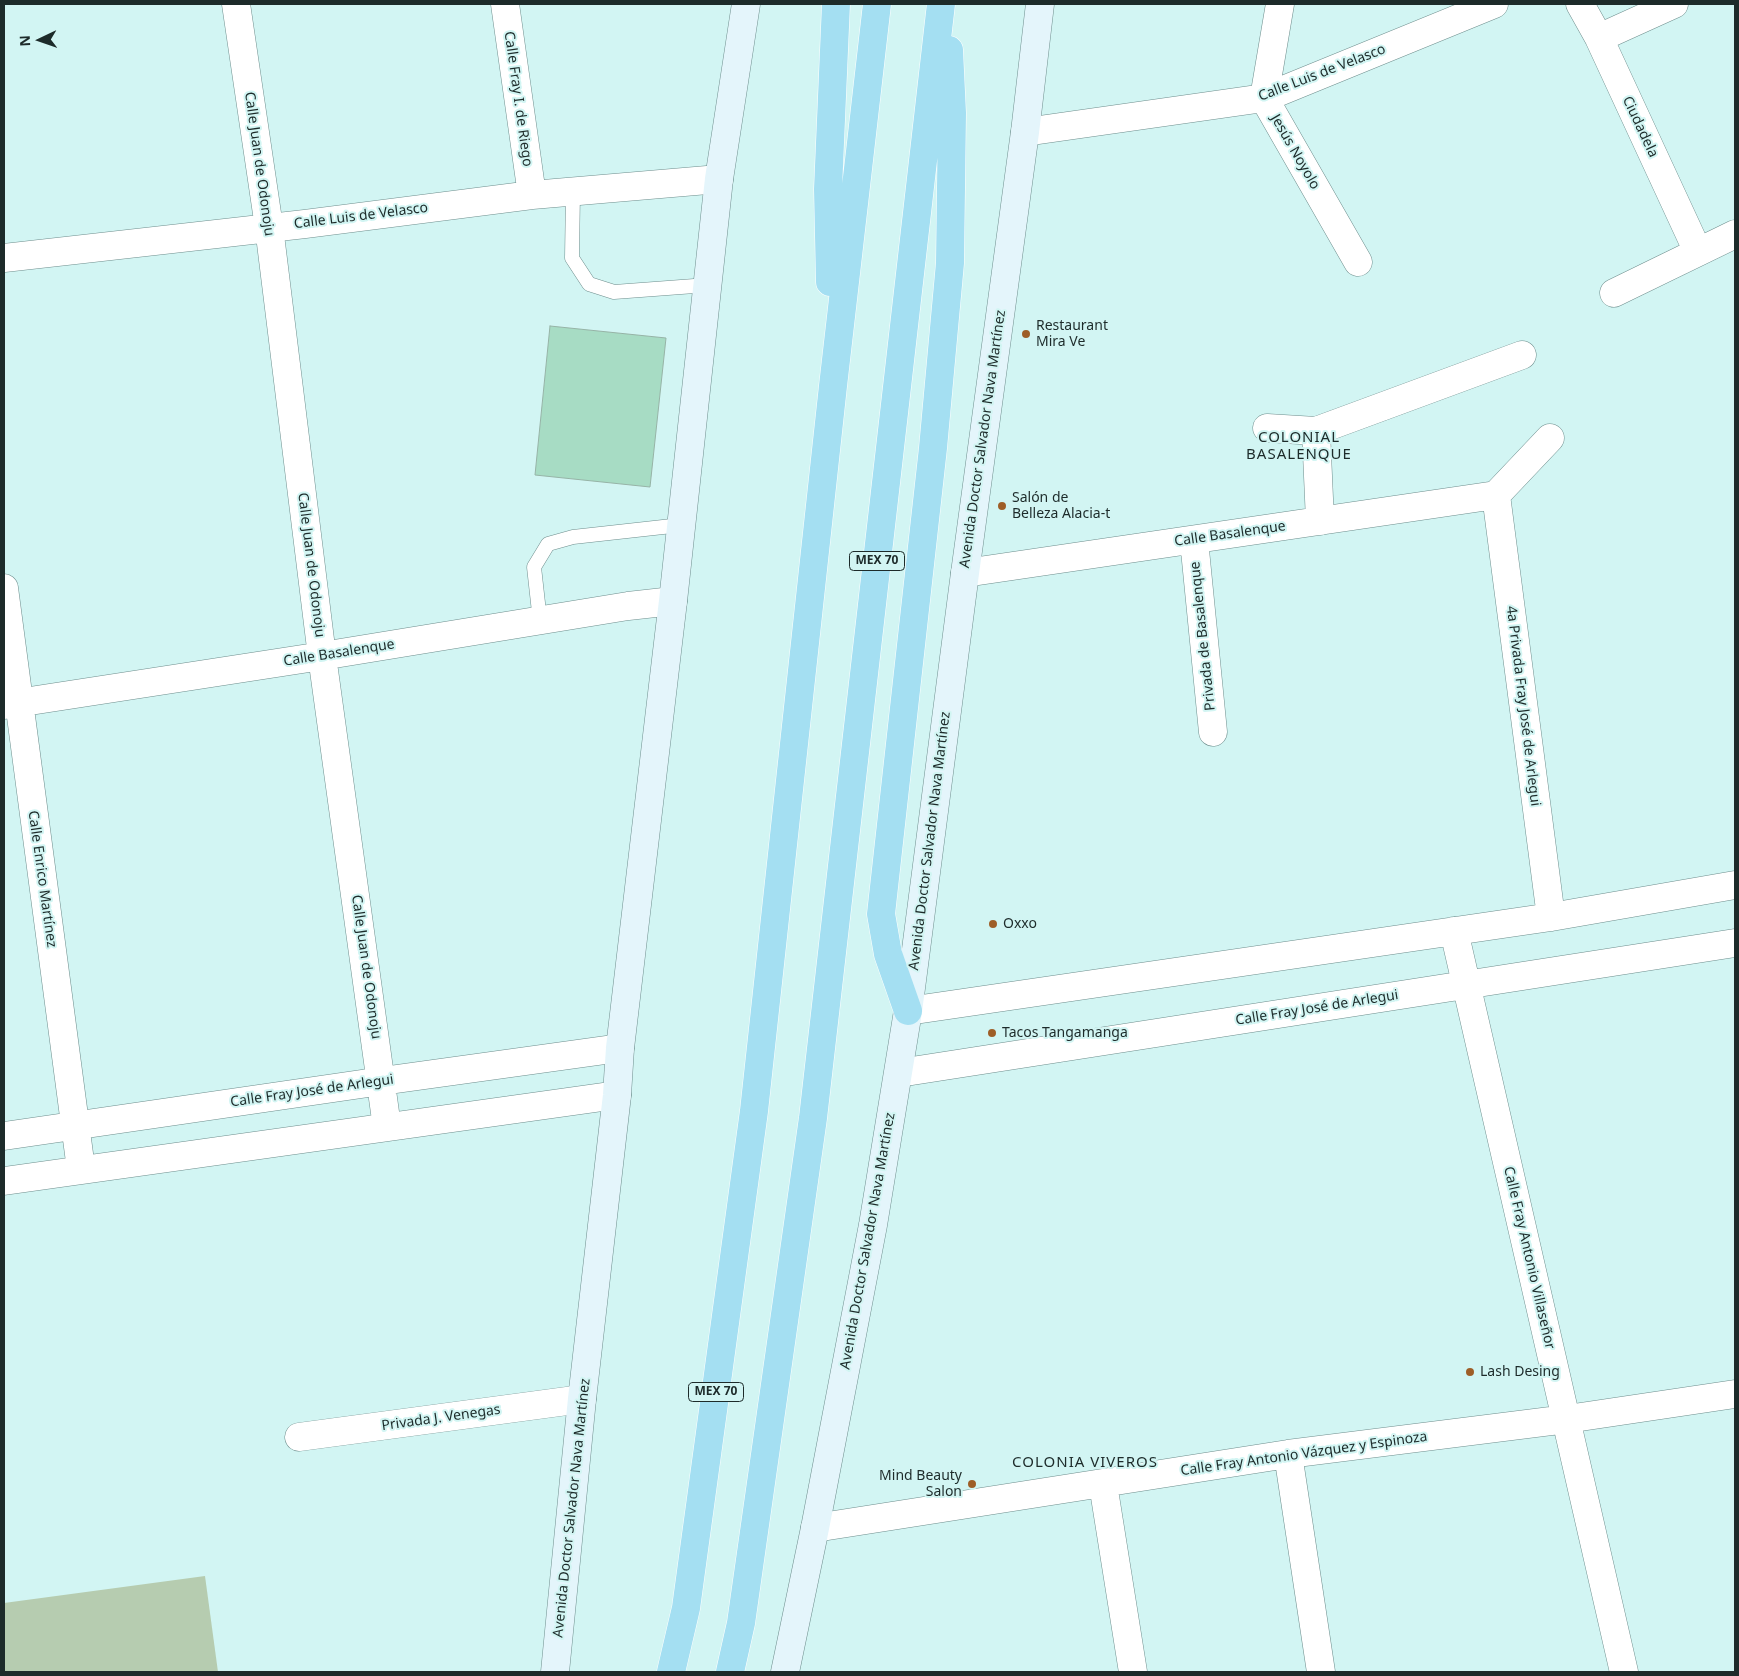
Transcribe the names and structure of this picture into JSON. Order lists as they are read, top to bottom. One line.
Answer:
{"streets":{"highway":["MEX 70"],"main road":["Avenida Doctor Salvador Nava Martínez"],"street":["Calle Luis de Velasco","Calle Fray I. de Riego","Ciudadela","Jesús Noyolo","Calle Juan de Odonoju","Calle Basalenque","Privada de Basalenque","4a Privada Fray José de Arlegui","Calle Enrico Martínez","Calle Fray José de Arlegui","Calle Fray Antonio Villaseñor","Privada J. Venegas","Calle Fray Antonio Vázquez y Espinoza"]},"crossings":[["Calle Luis de Velasco","Calle Fray I. de Riego"],["Calle Luis de Velasco","Jesús Noyolo"],["Calle Luis de Velasco","Calle Juan de Odonoju"],["Calle Luis de Velasco","Avenida Doctor Salvador Nava Martínez"],["Calle Juan de Odonoju","Calle Basalenque"],["Calle Juan de Odonoju","Calle Fray José de Arlegui"],["Avenida Doctor Salvador Nava Martínez","Calle Basalenque"],["Avenida Doctor Salvador Nava Martínez","Calle Fray José de Arlegui"],["Avenida Doctor Salvador Nava Martínez","Privada J. Venegas"],["Avenida Doctor Salvador Nava Martínez","Calle Fray Antonio Vázquez y Espinoza"],["Calle Basalenque","Privada de Basalenque"],["Calle Basalenque","4a Privada Fray José de Arlegui"],["Calle Basalenque","Calle Enrico Martínez"],["Calle Enrico Martínez","Calle Fray José de Arlegui"],["Calle Fray José de Arlegui","Calle Fray Antonio Villaseñor"],["Calle Fray Antonio Villaseñor","Calle Fray Antonio Vázquez y Espinoza"]],"districts":["COLONIAL BASALENQUE","COLONIA VIVEROS"],"places":["Restaurant Mira Ve","Salón de Belleza Alacia-t","Oxxo","Tacos Tangamanga","Lash Desing","Mind Beauty Salon"],"north":"left"}
